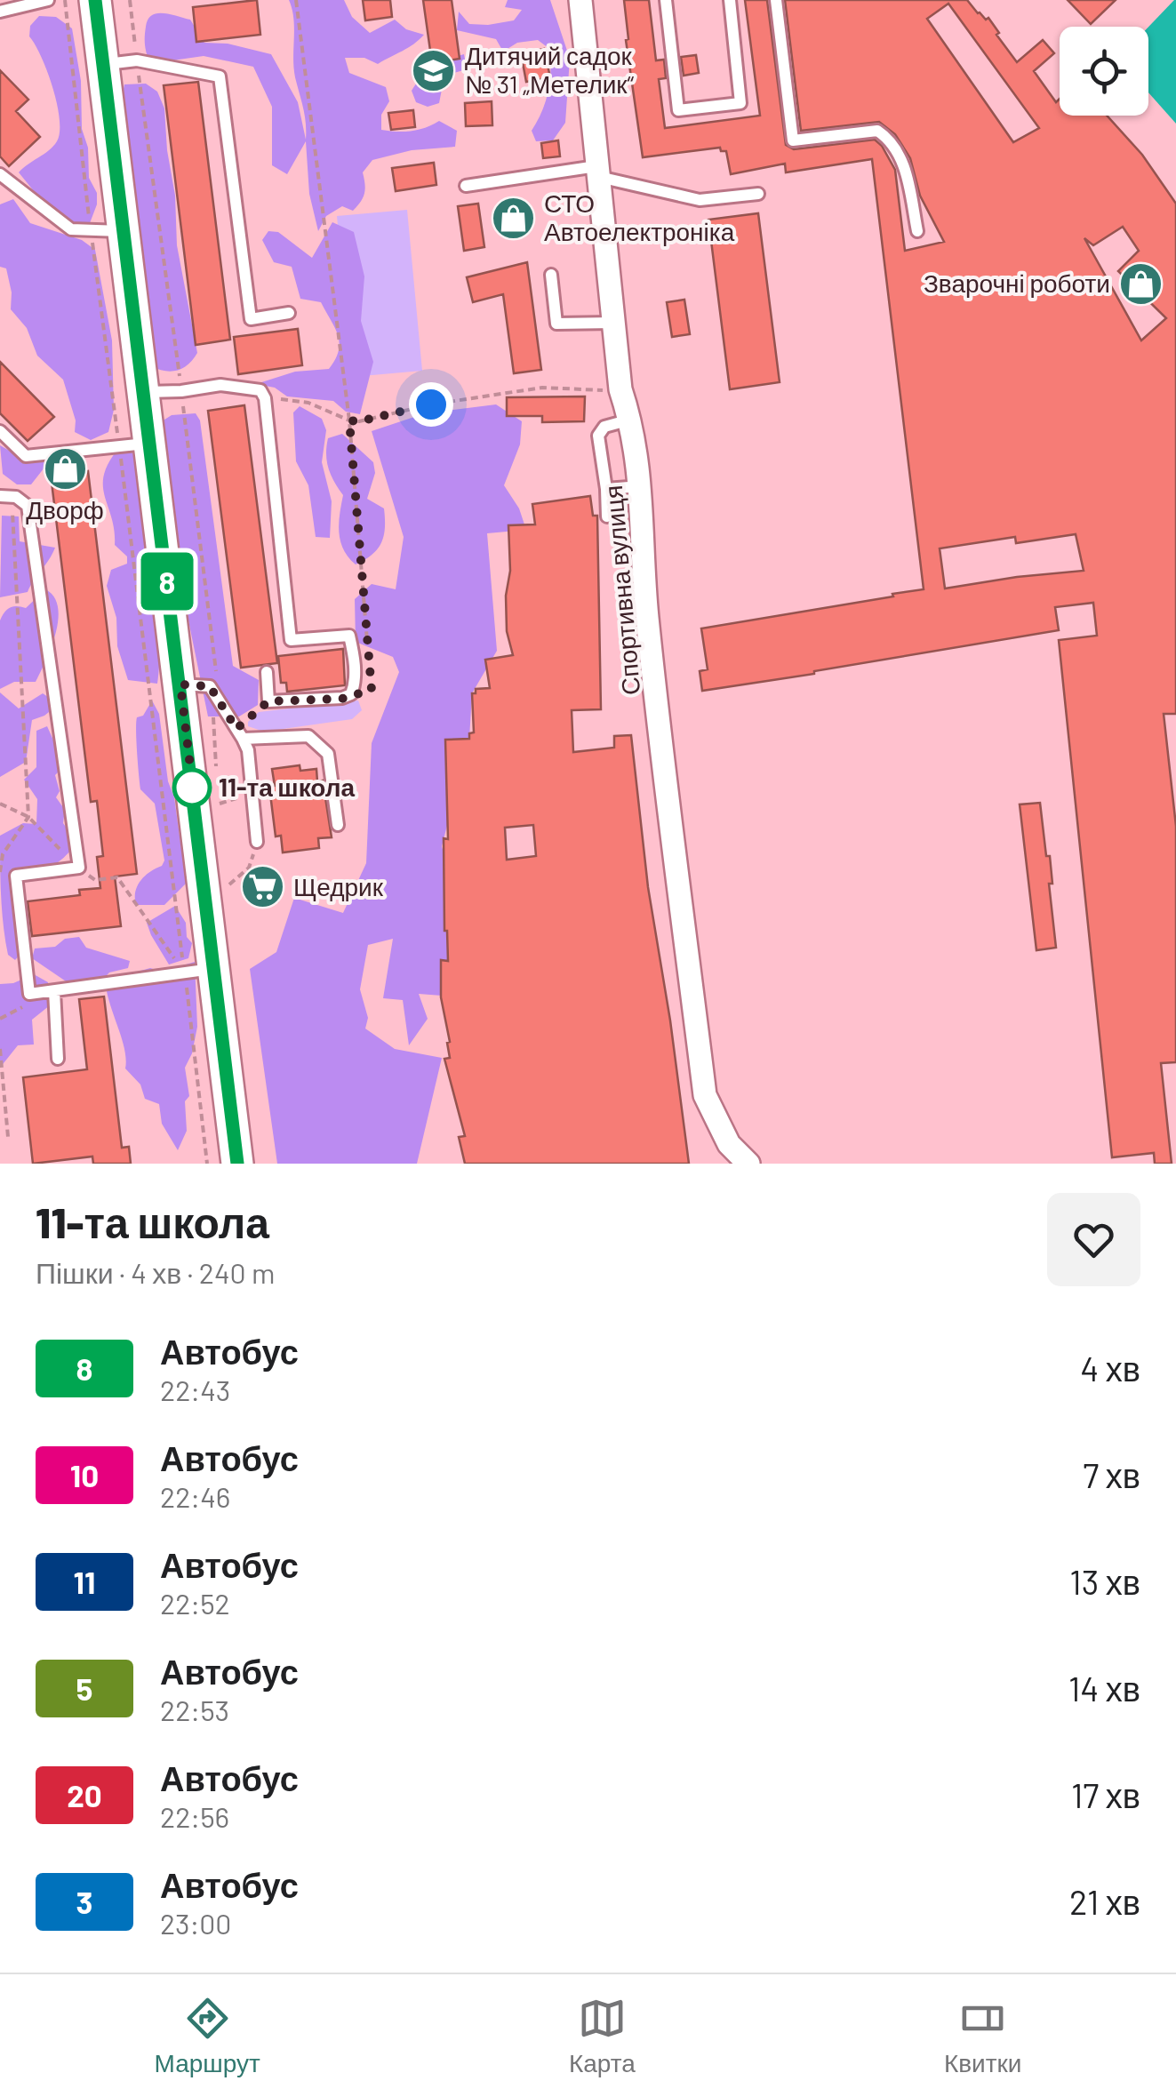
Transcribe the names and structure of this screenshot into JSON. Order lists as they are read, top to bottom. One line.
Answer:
{"streets":{"street":["Спортивна вулиця"]},"places":{"school or university":["Дитячий садок № 31 „Метелик“"],"shop":["СТО Автоелектроніка","Зварочні роботи","Дворф"],"other":["11-та школа"],"supermarket":["Щедрик"]},"lines":["bus line 8"],"page":{"on_map":"8","heading":["11-та школа","Пішки · 4 хв · 240 m"],"list":[{"mark":"8","name":"Автобус","note":"22:43","value":"4 хв"},{"mark":"10","name":"Автобус","note":"22:46","value":"7 хв"},{"mark":"11","name":"Автобус","note":"22:52","value":"13 хв"},{"mark":"5","name":"Автобус","note":"22:53","value":"14 хв"},{"mark":"20","name":"Автобус","note":"22:56","value":"17 хв"},{"mark":"3","name":"Автобус","note":"23:00","value":"21 хв"}],"tabs":["Маршрут","Карта","Квитки"]}}
